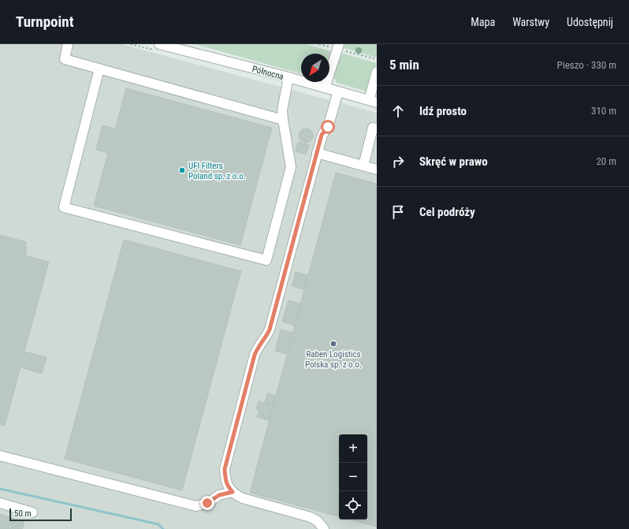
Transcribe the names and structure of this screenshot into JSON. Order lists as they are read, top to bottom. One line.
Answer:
{"streets":{"street":["Północna"]},"places":["UFI Filters Poland sp. z o.o.","Raben Logistics Polska sp. z o.o."],"scale_bar":"50 m","north":"bottom left","page":{"header":"Turnpoint","nav":["Mapa","Warstwy","Udostępnij"],"heading":["5 min","Pieszo · 330 m"],"list":[["Idź prosto","310 m"],["Skręć w prawo","20 m"],"Cel podróży"],"map_buttons":["+","−"],"scale":"50 m"}}
